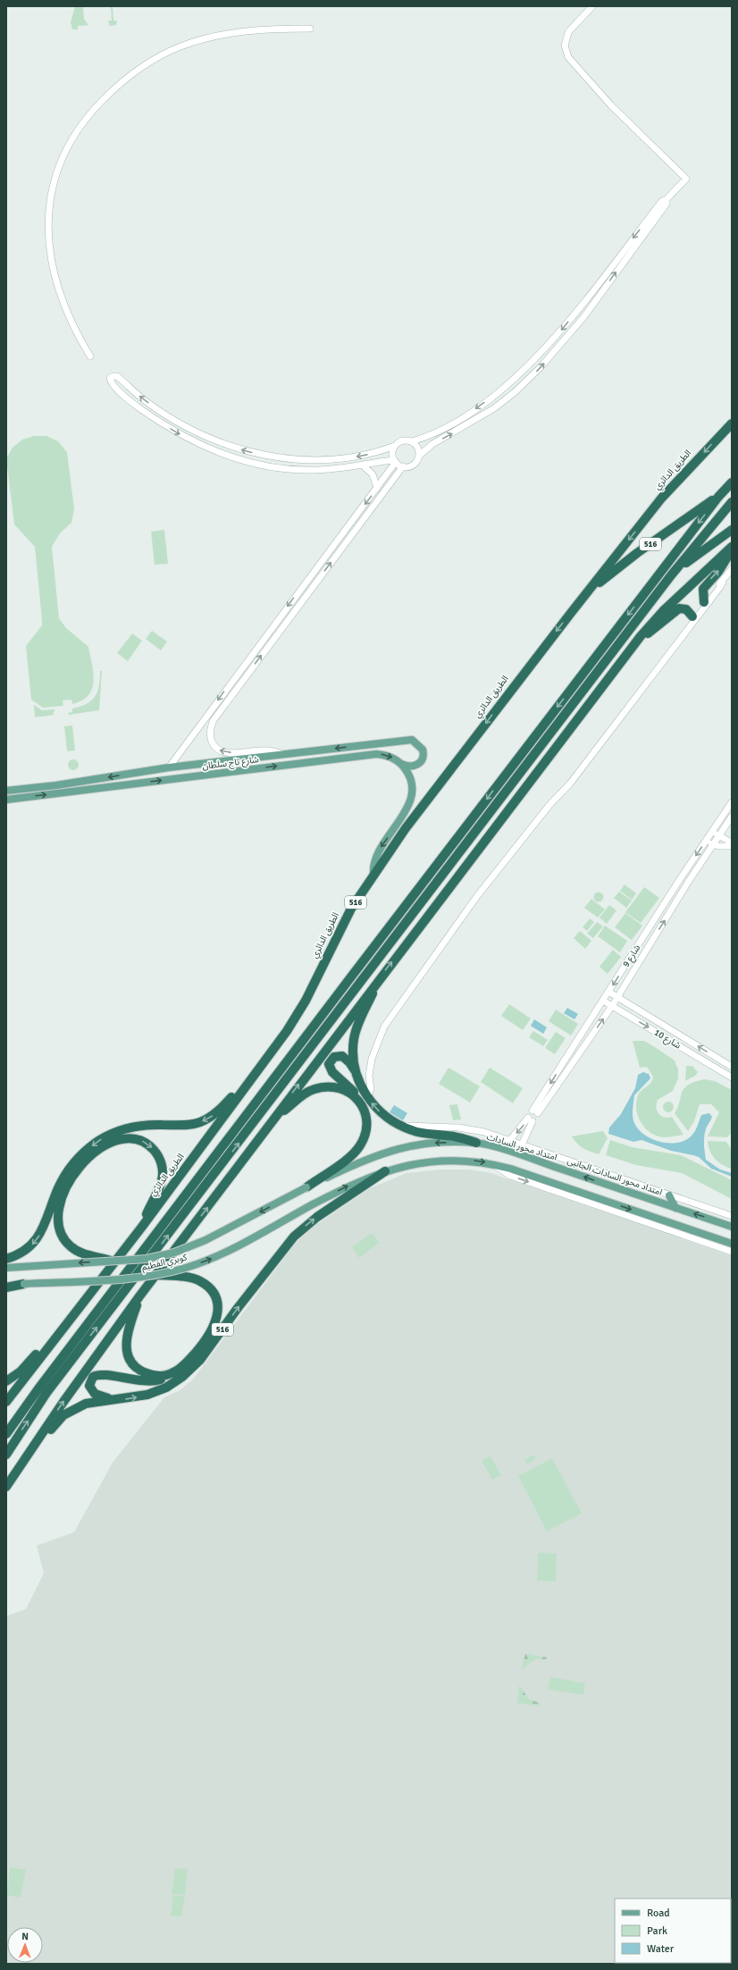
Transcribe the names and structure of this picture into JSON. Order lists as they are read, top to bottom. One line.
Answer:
{"streets":{"highway":["الطريق الدائري","516"],"main road":["شارع تاج سلطان","امتداد محور السادات","كوبري الفطيم"],"street":["شارع 9","شارع 10","امتداد محور السادات الجانبى"]},"crossings":[["الطريق الدائري","516"],["516","امتداد محور السادات"],["516","امتداد محور السادات الجانبى"],["516","كوبري الفطيم"],["شارع 9","شارع 10"],["امتداد محور السادات","كوبري الفطيم"]],"legend":["Road","Park","Water"],"north":"top"}
